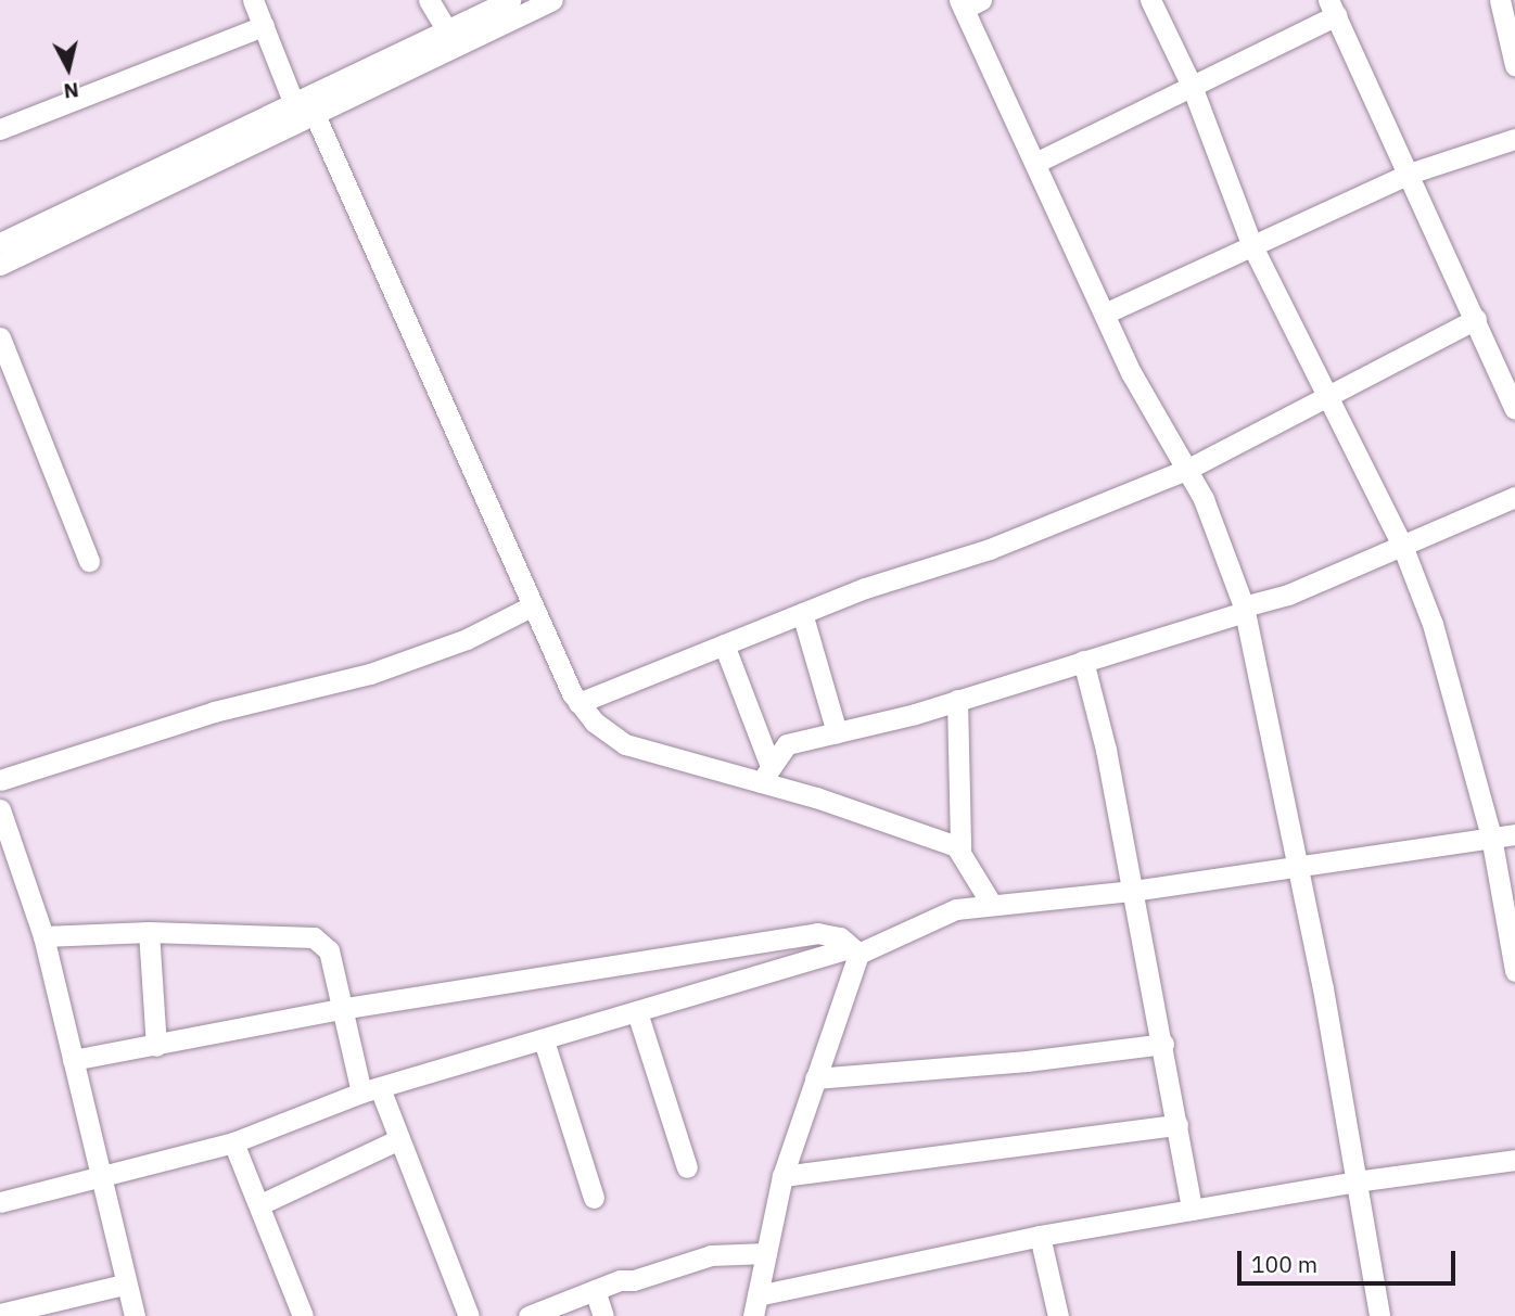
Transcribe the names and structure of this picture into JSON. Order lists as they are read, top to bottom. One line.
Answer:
{"scale_bar":"100 m","north":"bottom"}
